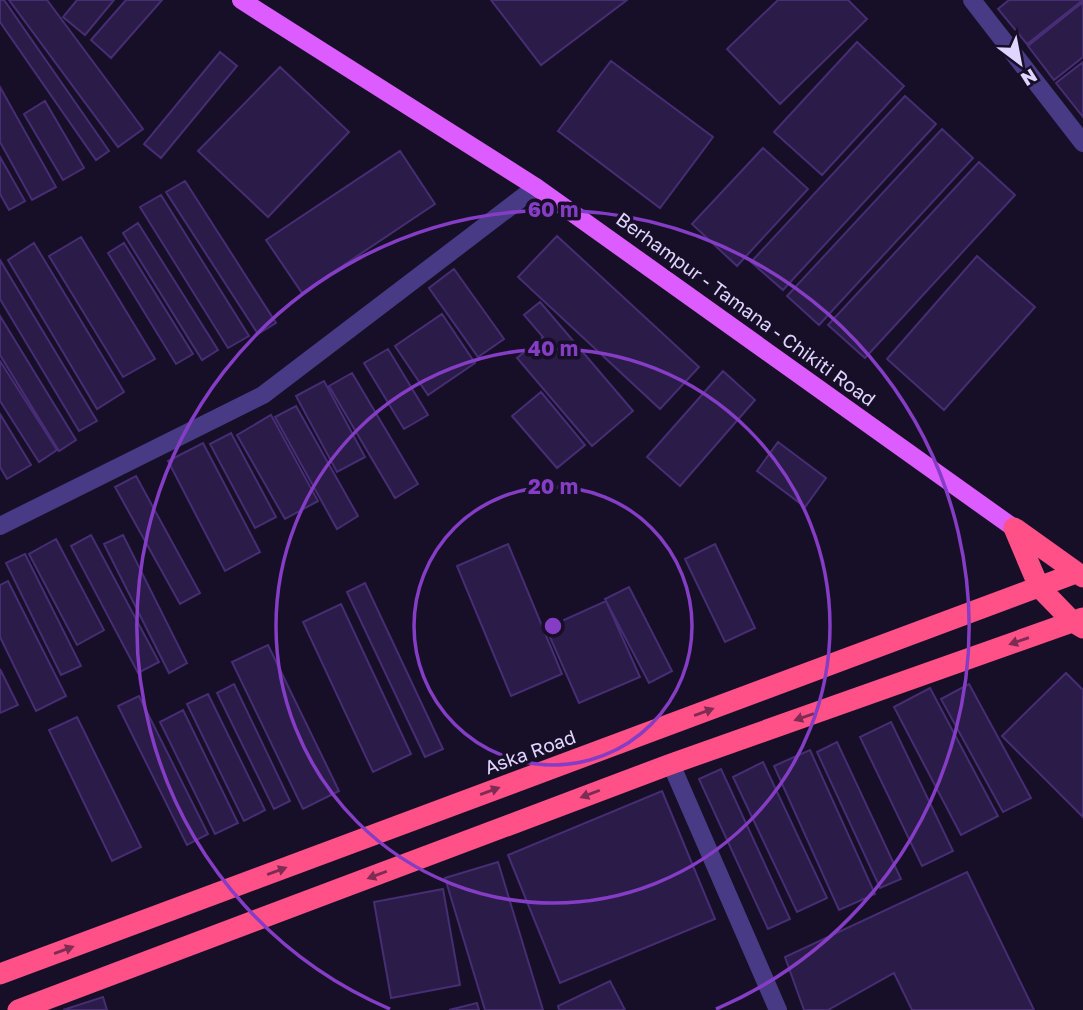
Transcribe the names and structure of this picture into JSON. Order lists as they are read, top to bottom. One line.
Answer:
{"streets":{"highway":["Berhampur - Tamana - Chikiti Road","Aska Road"]},"crossings":[["Berhampur - Tamana - Chikiti Road","Aska Road"]],"north":"bottom right","rings":["60 m","40 m","20 m"]}
